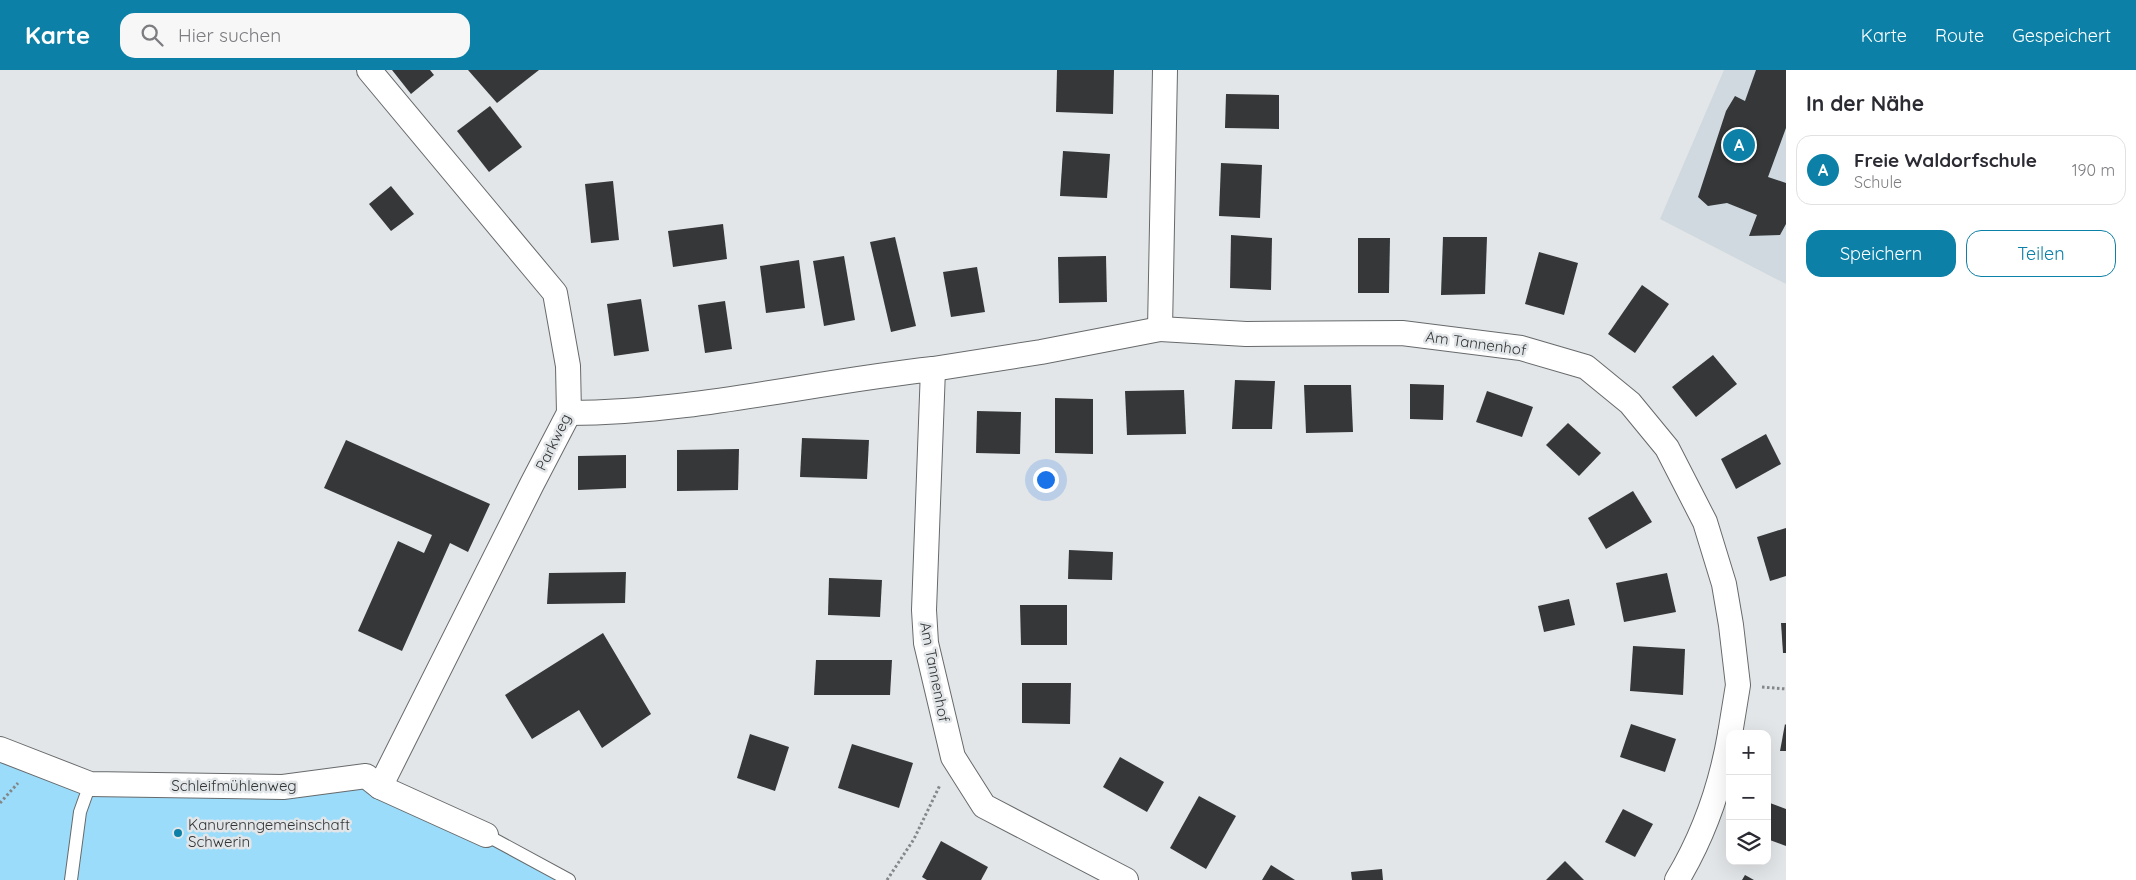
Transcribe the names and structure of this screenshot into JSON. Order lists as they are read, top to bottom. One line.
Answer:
{"streets":{"street":["Am Tannenhof","Parkweg","Schleifmühlenweg"]},"crossings":[["Am Tannenhof","Parkweg"],["Parkweg","Schleifmühlenweg"]],"places":["Kanurenngemeinschaft Schwerin"],"page":{"header":"Karte","search":"Hier suchen","nav":["Karte","Route","Gespeichert"],"heading":"In der Nähe","pins":"A","list":[{"mark":"A","name":"Freie Waldorfschule","note":"Schule","value":"190 m"}],"buttons":["Speichern","Teilen"],"map_buttons":["+","−"]}}
